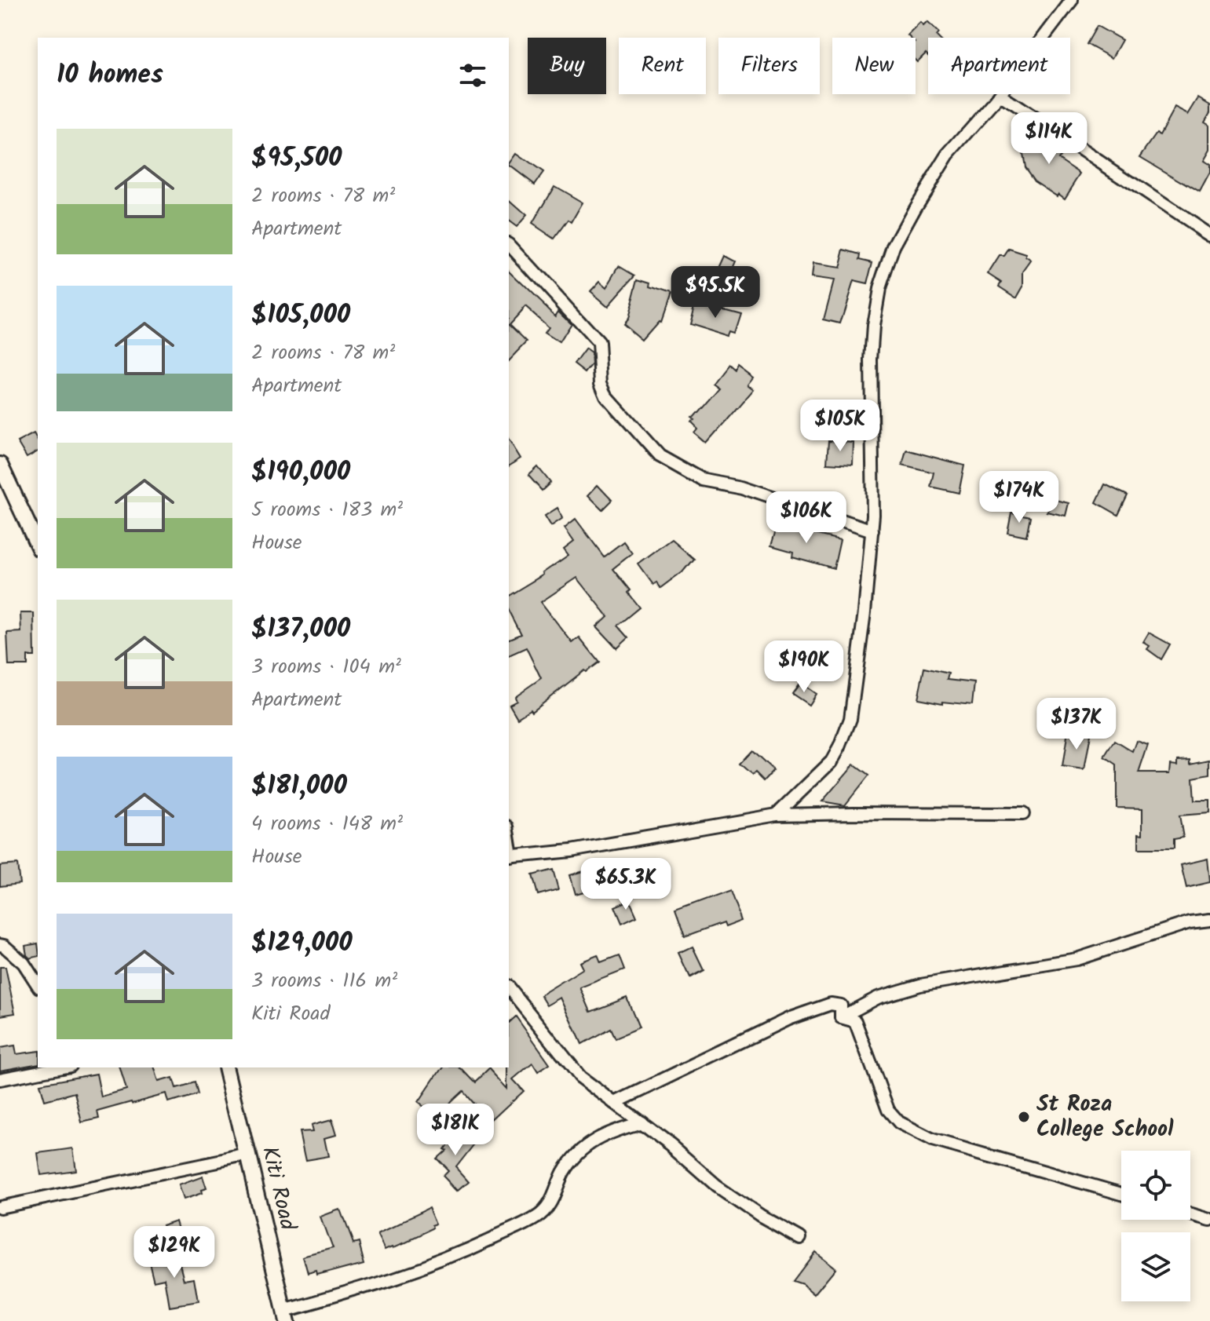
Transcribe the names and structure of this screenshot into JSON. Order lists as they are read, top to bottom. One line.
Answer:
{"streets":{"street":["Kiti Road"]},"places":["St Roza College School"],"page":{"chip":["Buy","Rent","Filters","New","Apartment"],"heading":"10 homes","price":["$114K","$95.5K","$105K","$174K","$106K","$190K","$137K","$65.3K","$181K","$129K"],"list":[{"name":"$95,500","note":"2 rooms · 78 m² · Apartment"},{"name":"$105,000","note":"2 rooms · 78 m² · Apartment"},{"name":"$190,000","note":"5 rooms · 183 m² · House"},{"name":"$137,000","note":"3 rooms · 104 m² · Apartment"},{"name":"$181,000","note":"4 rooms · 148 m² · House"},{"name":"$129,000","note":"3 rooms · 116 m² · Kiti Road"}]}}
